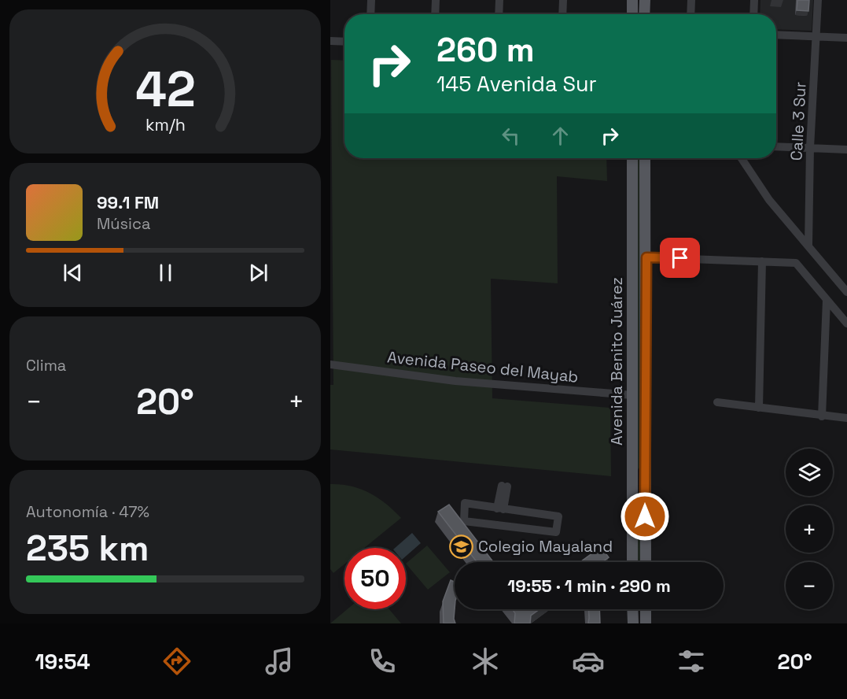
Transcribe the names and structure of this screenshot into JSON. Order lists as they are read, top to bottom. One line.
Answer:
{"streets":{"main road":["Avenida Benito Juárez"],"street":["Calle 3 Sur","Avenida Paseo del Mayab"]},"crossings":[["Avenida Benito Juárez","Avenida Paseo del Mayab"]],"places":{"school or university":["Colegio Mayaland"]},"page":{"turn":["260 m","145 Avenida Sur"],"song":["99.1 FM","Música"],"tile":["Clima",["Autonomía · 47%","235 km"]],"heat":["−","20°","+"],"map_buttons":["+","−"],"limit":"50","trip":"19:55 · 1 min · 290 m","tabs":["19:54","20°"],"gauge":["42","km/h"]}}
